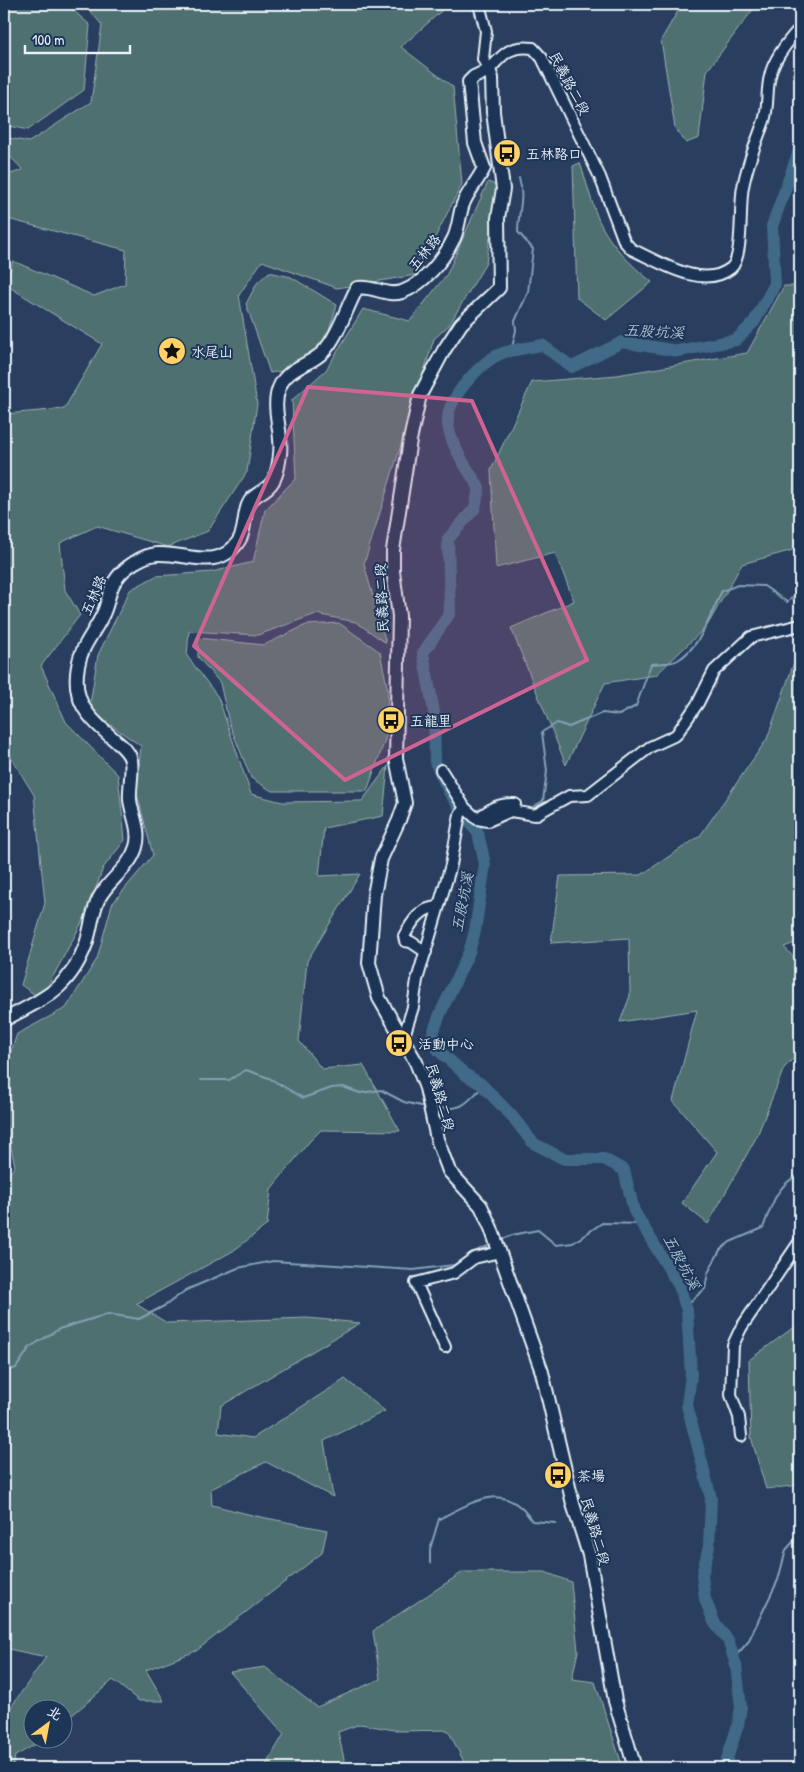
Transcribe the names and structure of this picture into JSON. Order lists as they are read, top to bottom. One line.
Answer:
{"streets":{"main road":["民義路二段","五林路"]},"crossings":[["民義路二段","五林路"]],"water":["五股坑溪"],"places":{"bus stop":["五林路口","五龍里","活動中心","茶場"],"place":["水尾山"]},"scale_bar":"100 m","north":"top right"}
